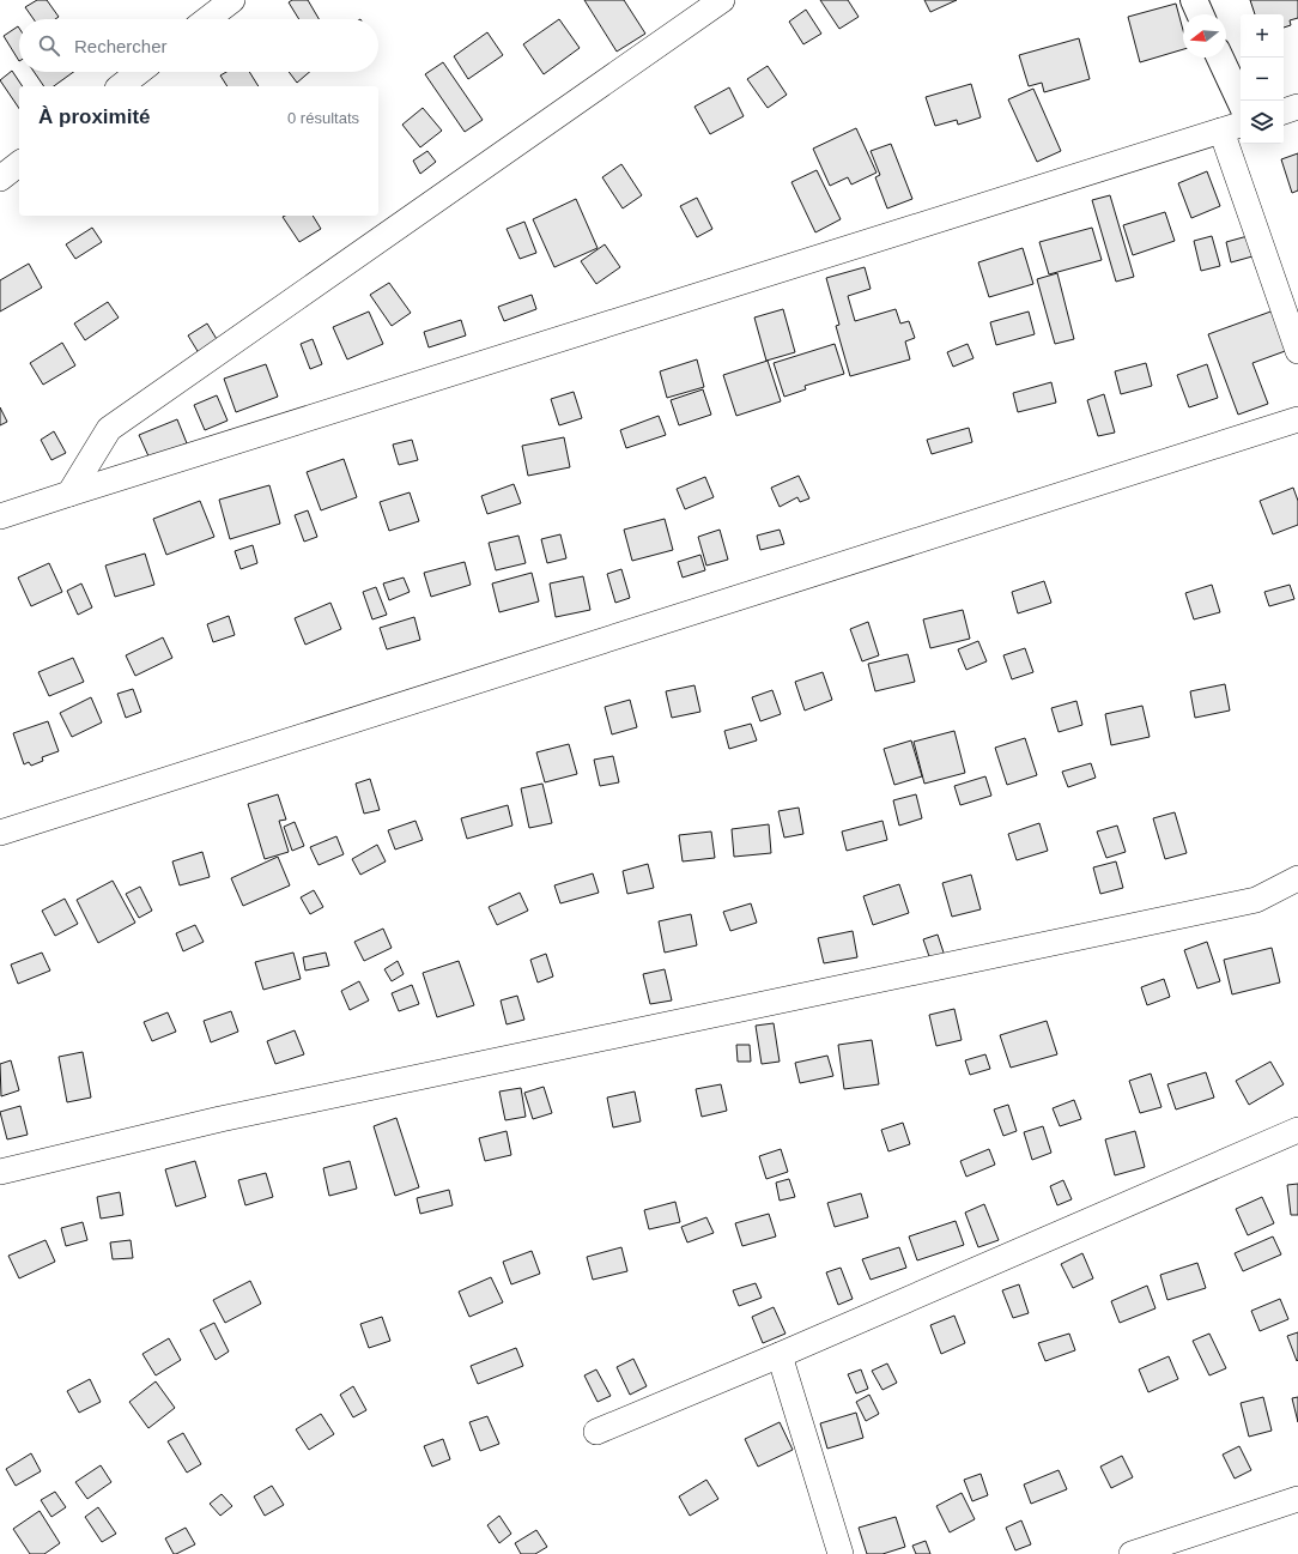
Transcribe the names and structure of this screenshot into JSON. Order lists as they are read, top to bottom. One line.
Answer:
{"north":"left","page":{"map_buttons":["+","−"],"search":"Rechercher","heading":["À proximité","0 résultats"]}}
